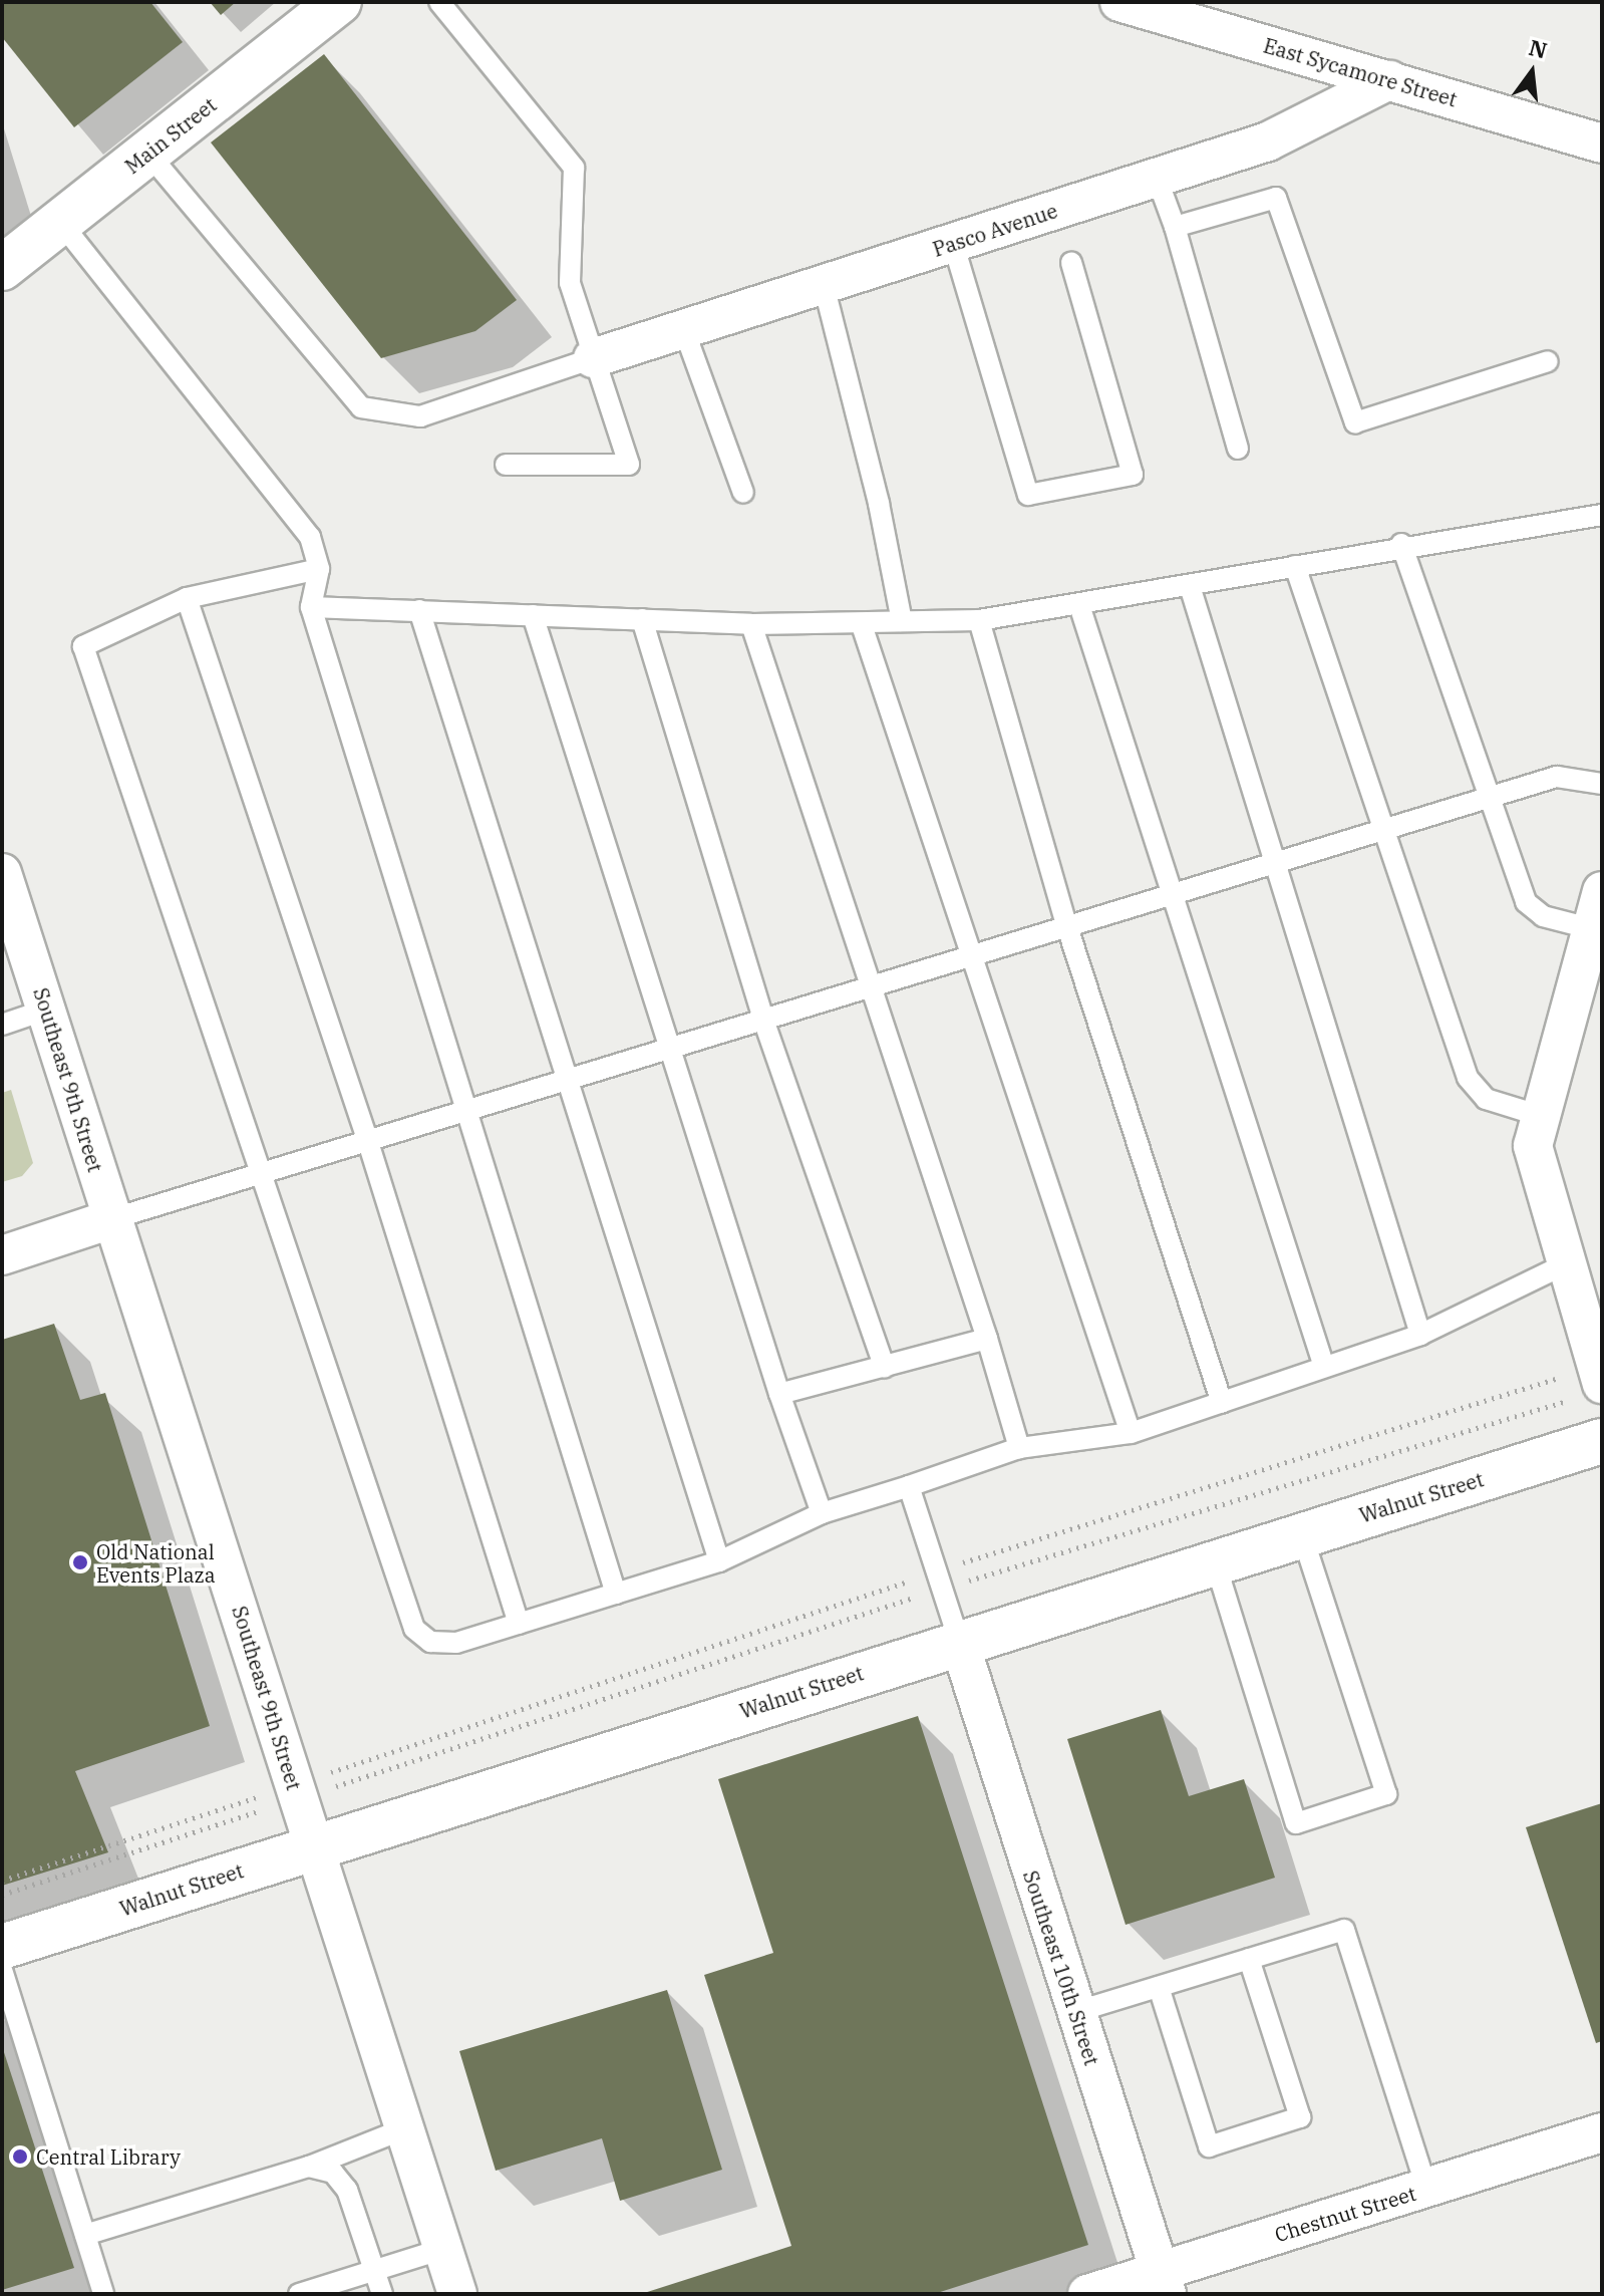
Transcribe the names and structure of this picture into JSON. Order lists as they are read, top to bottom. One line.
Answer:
{"streets":{"main road":["Main Street","Walnut Street"],"street":["East Sycamore Street","Pasco Avenue","Southeast 9th Street","Southeast 10th Street","Chestnut Street"]},"crossings":[["East Sycamore Street","Pasco Avenue"],["Southeast 9th Street","Walnut Street"],["Walnut Street","Southeast 10th Street"],["Southeast 10th Street","Chestnut Street"]],"places":["Old National Events Plaza","Central Library"],"north":"top"}
